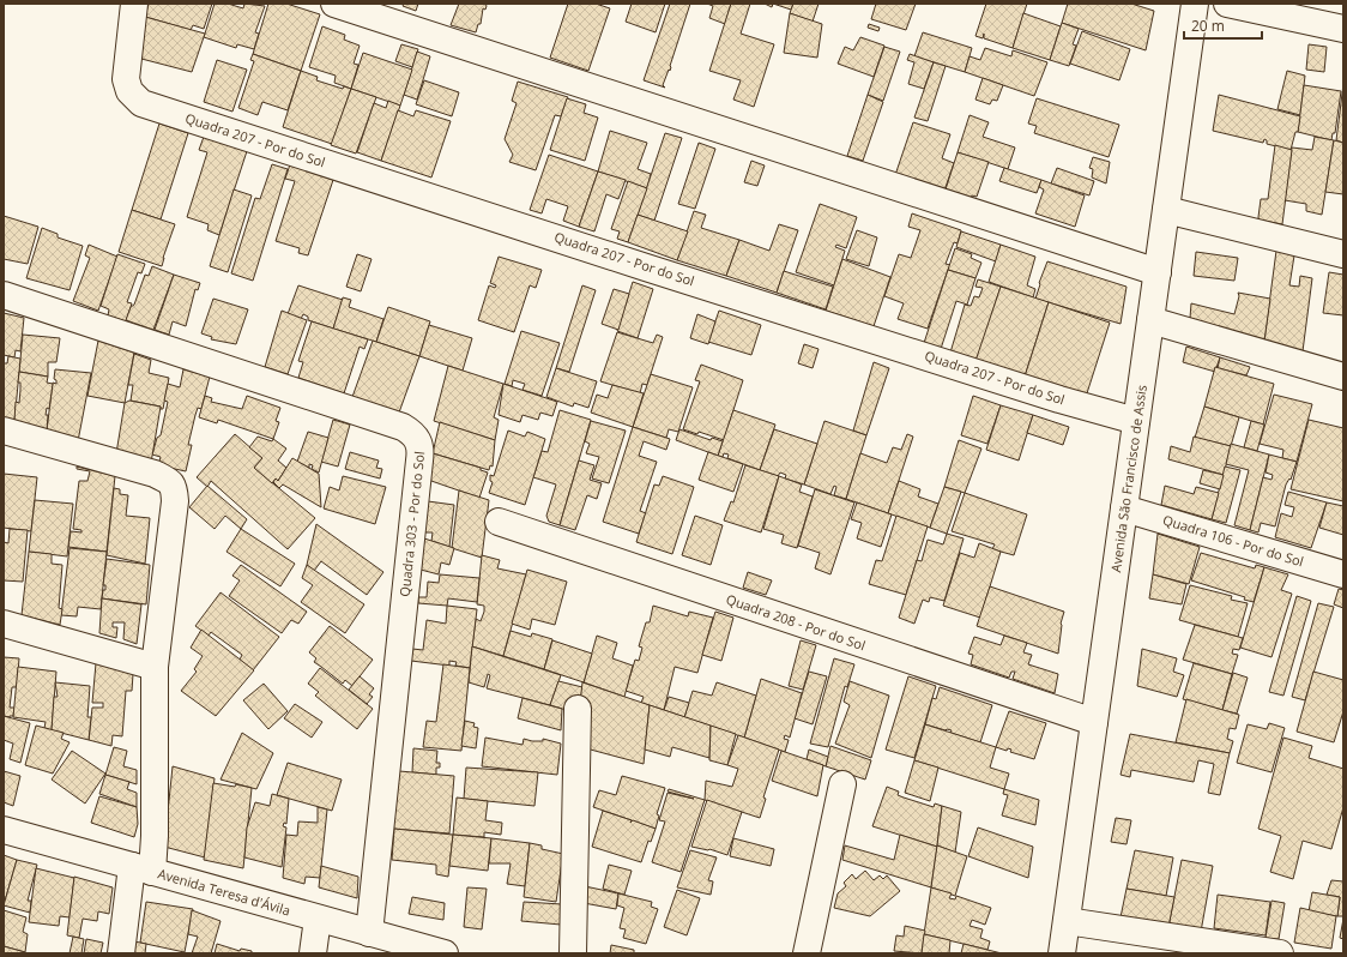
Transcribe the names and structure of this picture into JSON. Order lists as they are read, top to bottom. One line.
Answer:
{"streets":{"street":["Quadra 207 - Por do Sol","Avenida São Francisco de Assis","Quadra 303 - Por do Sol","Quadra 106 - Por do Sol","Quadra 208 - Por do Sol","Avenida Teresa d'Ávila"]},"crossings":[["Quadra 207 - Por do Sol","Avenida São Francisco de Assis"],["Avenida São Francisco de Assis","Quadra 106 - Por do Sol"],["Avenida São Francisco de Assis","Quadra 208 - Por do Sol"],["Quadra 303 - Por do Sol","Avenida Teresa d'Ávila"]],"scale_bar":"20 m"}
